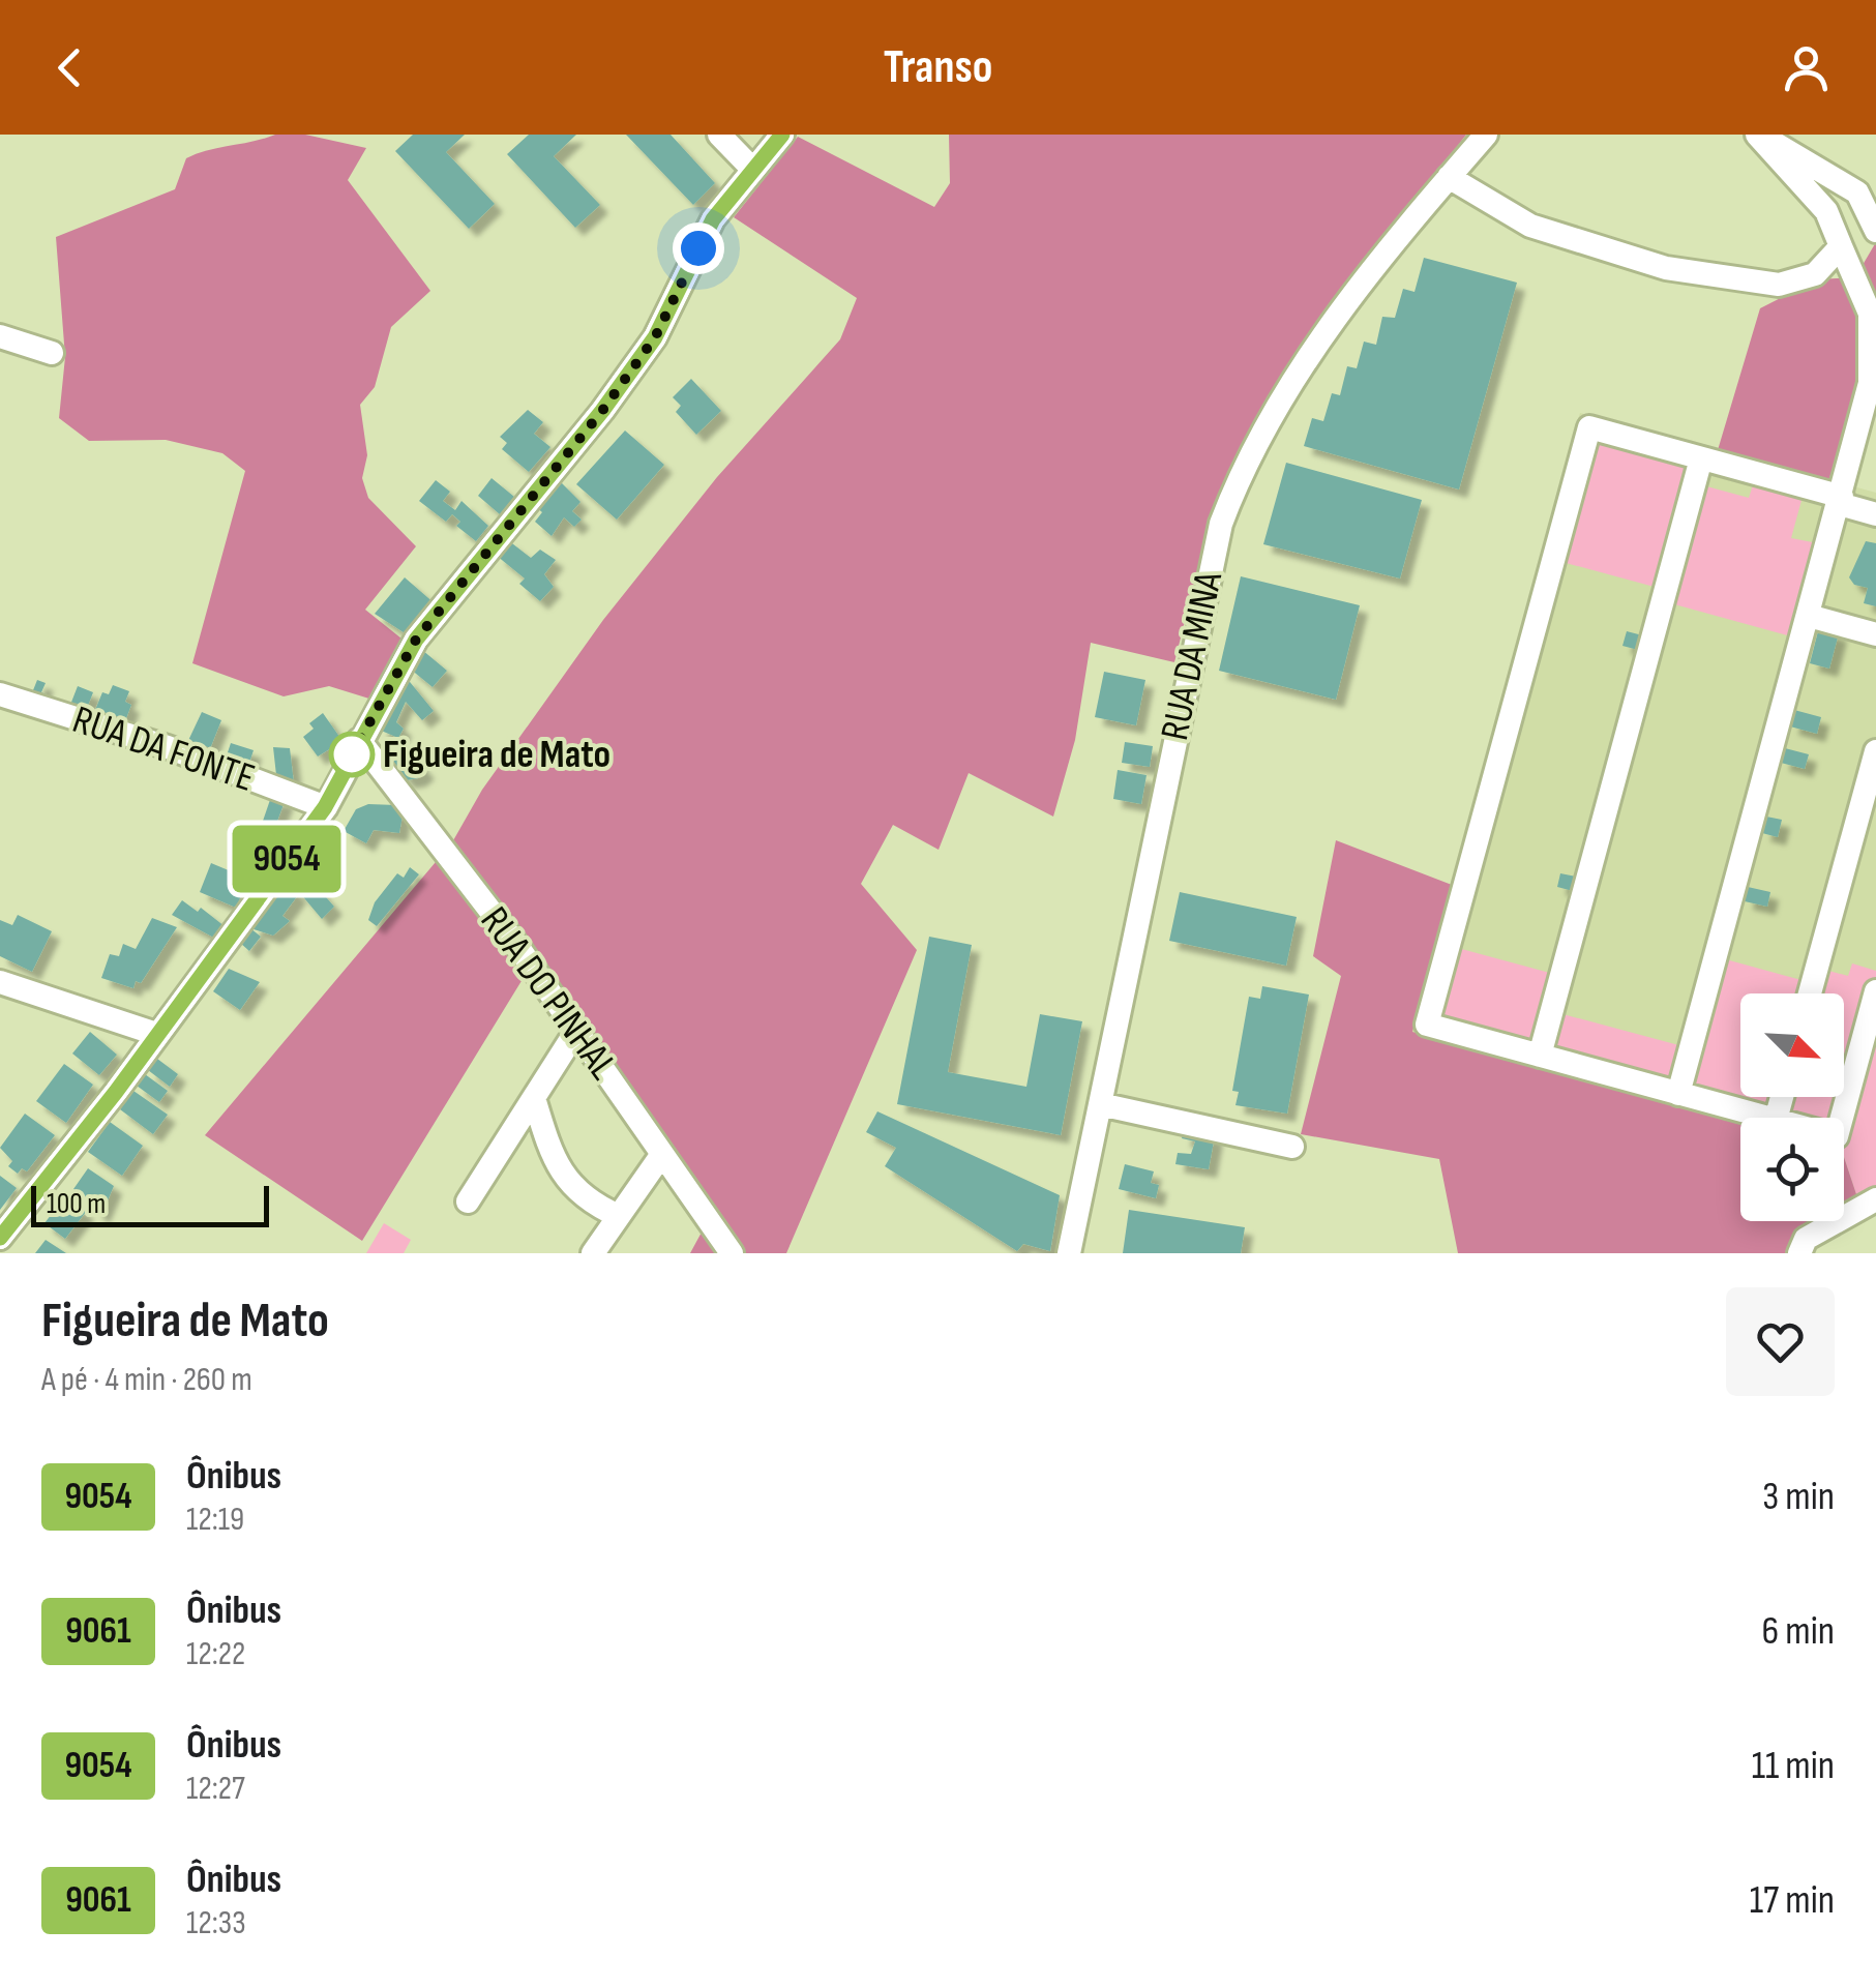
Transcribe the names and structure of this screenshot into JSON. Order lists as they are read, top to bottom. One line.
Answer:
{"streets":{"street":["RUA DA MINA","RUA DA FONTE","RUA DO PINHAL"]},"places":["Figueira de Mato"],"lines":["bus line 9054"],"scale_bar":"100 m","north":"bottom right","page":{"header":"Transo","on_map":"9054","scale":"100 m","heading":["Figueira de Mato","A pé · 4 min · 260 m"],"list":[{"mark":"9054","name":"Ônibus","note":"12:19","value":"3 min"},{"mark":"9061","name":"Ônibus","note":"12:22","value":"6 min"},{"mark":"9054","name":"Ônibus","note":"12:27","value":"11 min"},{"mark":"9061","name":"Ônibus","note":"12:33","value":"17 min"}]}}
